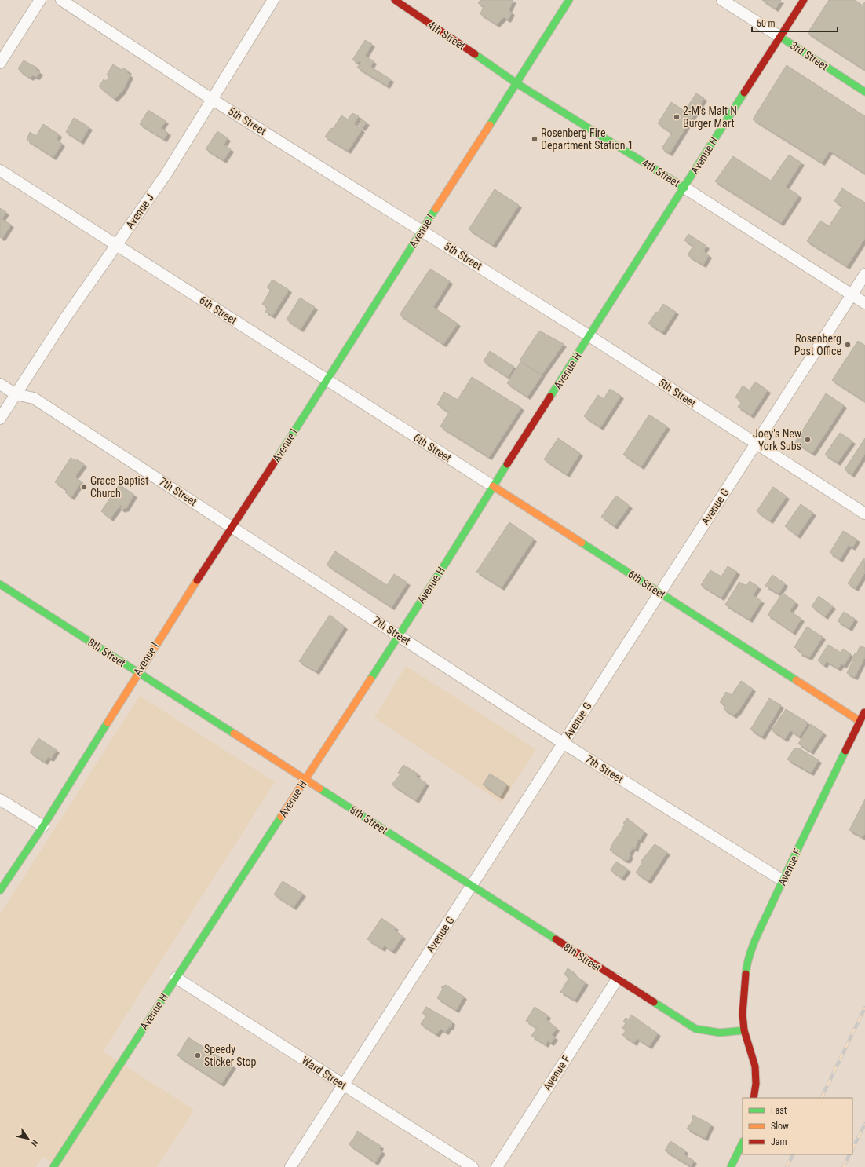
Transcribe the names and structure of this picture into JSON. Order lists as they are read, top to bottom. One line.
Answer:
{"streets":{"main road":["4th Street","3rd Street","Avenue H","Avenue I","6th Street","8th Street","Avenue F"],"street":["5th Street","Avenue J","7th Street","Avenue G","Ward Street"]},"crossings":[["4th Street","Avenue H"],["4th Street","Avenue I"],["4th Street","Avenue G"],["3rd Street","Avenue H"],["5th Street","Avenue H"],["5th Street","Avenue J"],["5th Street","Avenue I"],["5th Street","Avenue G"],["Avenue H","6th Street"],["Avenue H","7th Street"],["Avenue H","8th Street"],["Avenue H","Ward Street"],["Avenue J","6th Street"],["Avenue J","7th Street"],["Avenue I","6th Street"],["Avenue I","7th Street"],["Avenue I","8th Street"],["6th Street","Avenue G"],["6th Street","Avenue F"],["7th Street","Avenue G"],["7th Street","Avenue F"],["Avenue G","8th Street"],["Avenue G","Ward Street"],["8th Street","Avenue F"]],"places":["2-M's Malt N Burger Mart","Rosenberg Fire Department Station 1","Rosenberg Post Office","Joey's New York Subs","Grace Baptist Church","Speedy Sticker Stop"],"legend":["Fast","Slow","Jam"],"scale_bar":"50 m","north":"bottom right"}
